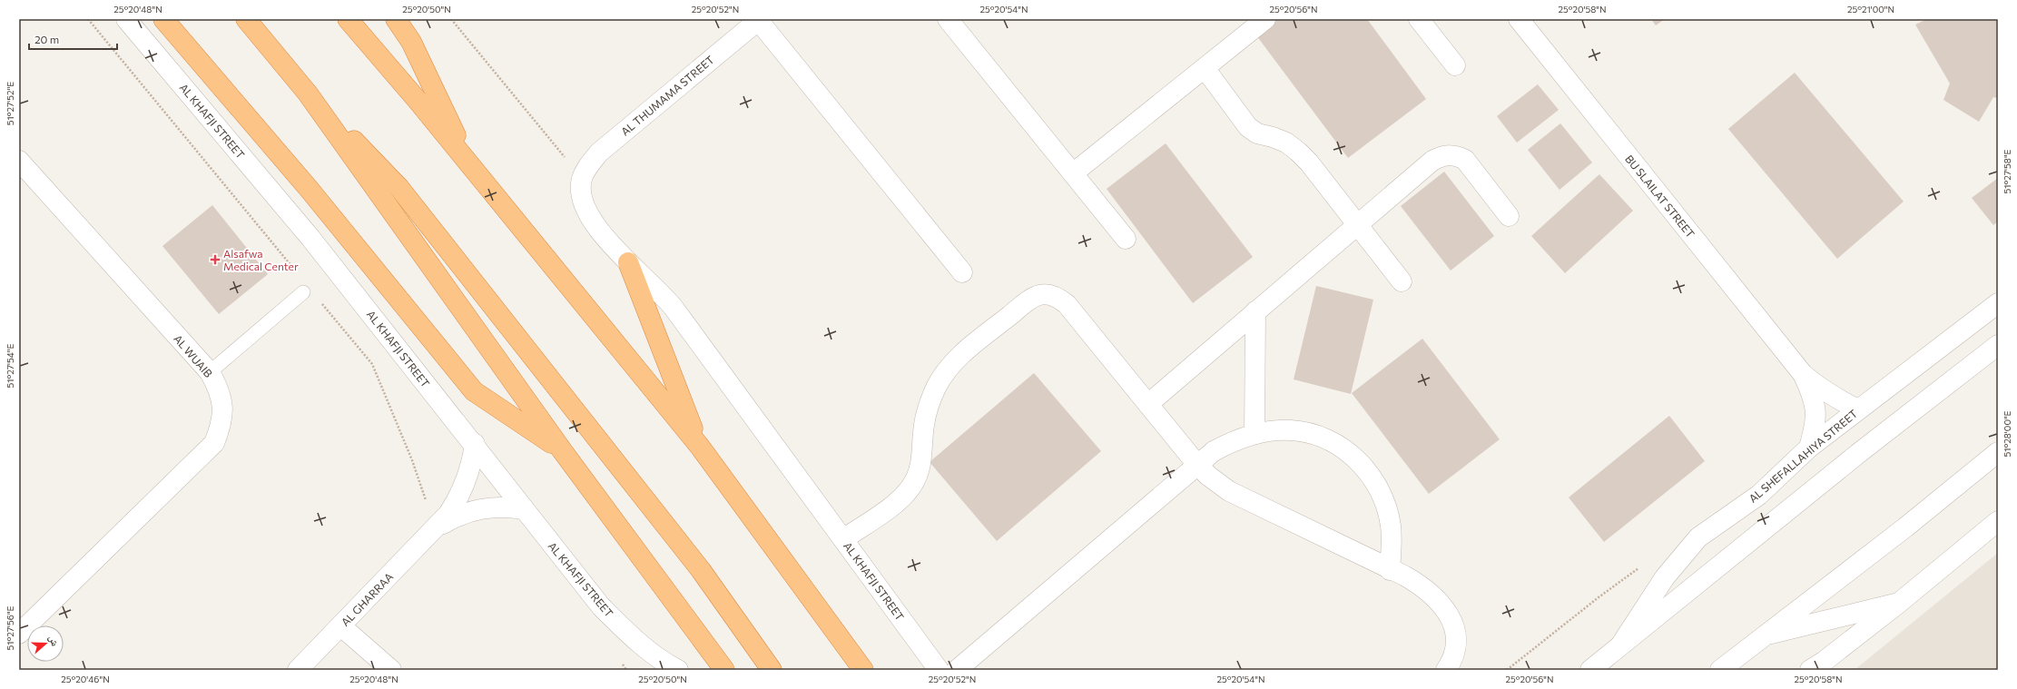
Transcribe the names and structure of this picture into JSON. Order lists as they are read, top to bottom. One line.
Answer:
{"streets":{"street":["AL THUMAMA STREET","AL KHAFJI STREET","BU SLAILAT STREET","AL WUAIB","AL SHEFALLAHIYA STREET","AL GHARRAA"]},"crossings":[["AL THUMAMA STREET","AL KHAFJI STREET"],["AL KHAFJI STREET","AL GHARRAA"],["BU SLAILAT STREET","AL SHEFALLAHIYA STREET"]],"places":{"health":["Alsafwa Medical Center"]},"scale_bar":"20 m","north":"right","coordinates":["25°20'48\"N","25°20'50\"N","25°20'52\"N","25°20'54\"N","25°20'56\"N","25°20'58\"N","25°21'00\"N","51°27'52\"E","51°27'58\"E","51°27'54\"E","51°28'00\"E","51°27'56\"E","25°20'46\"N"]}
